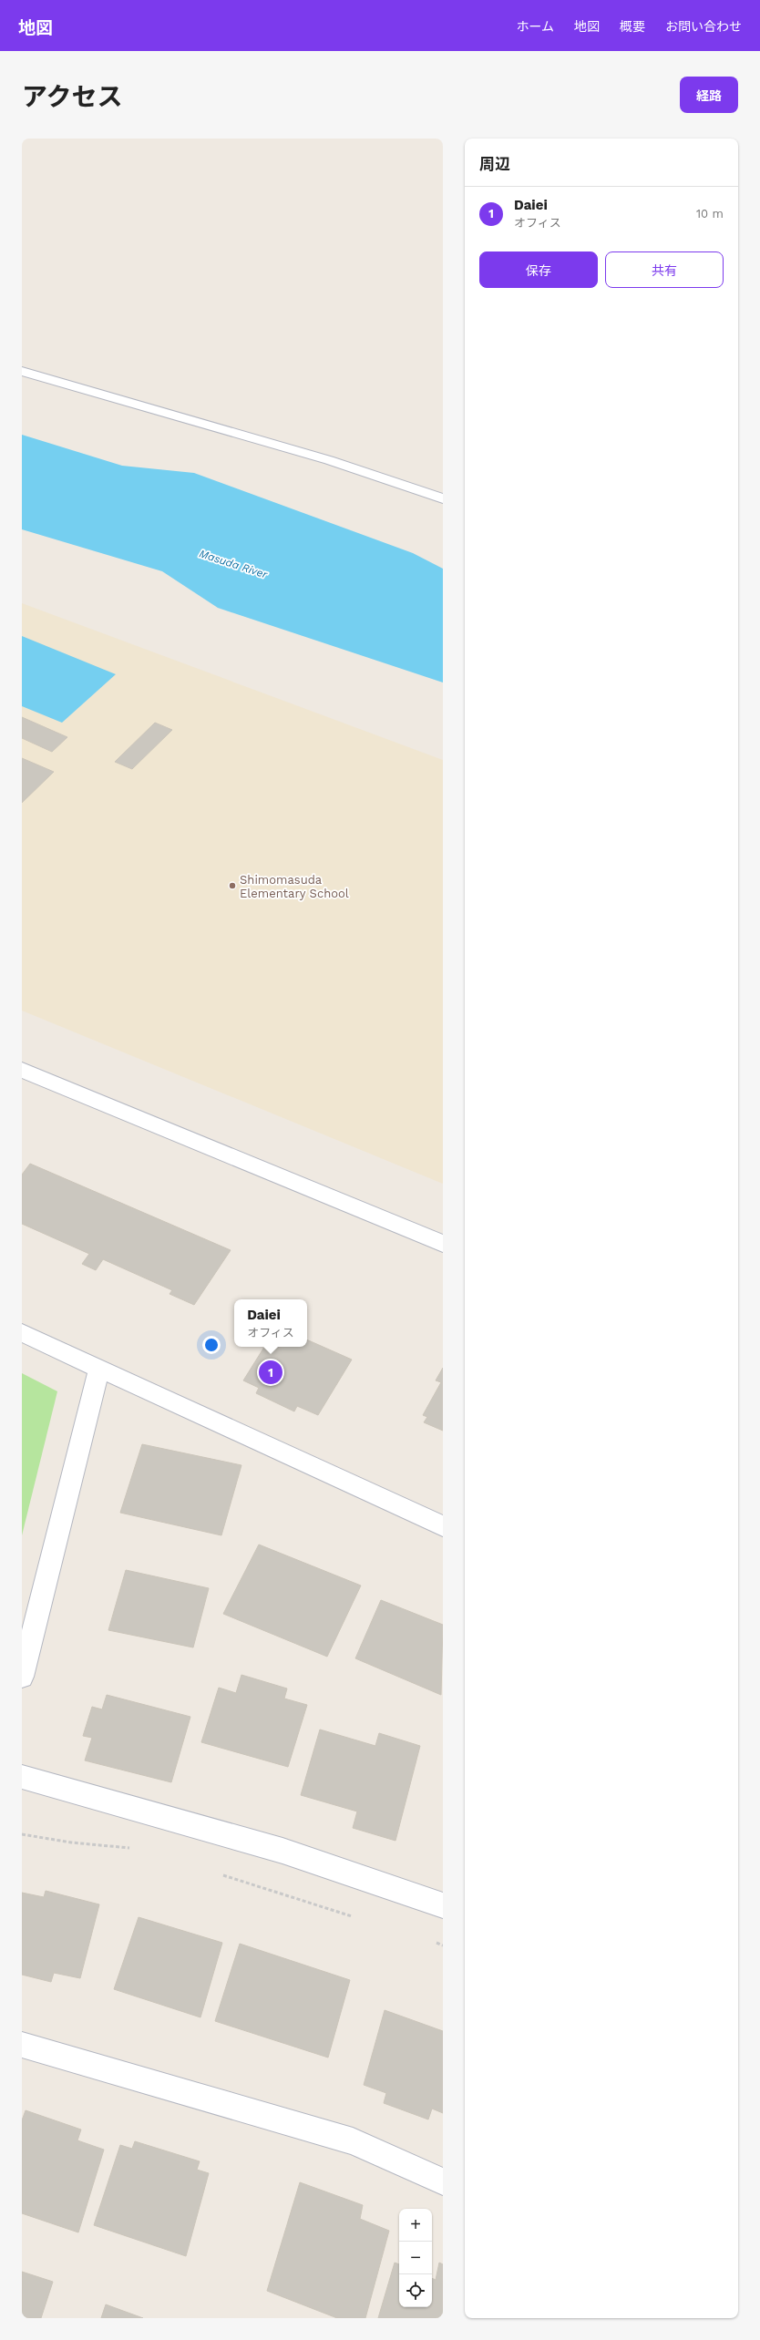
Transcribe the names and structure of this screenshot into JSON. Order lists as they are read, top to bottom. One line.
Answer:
{"water":["Masuda River"],"places":["Shimomasuda Elementary School"],"page":{"header":"地図","nav":["ホーム","地図","概要","お問い合わせ"],"title":"アクセス","buttons":["経路",["保存","共有"]],"heading":"周辺","list":[{"mark":"1","name":"Daiei","note":"オフィス","value":"10 m"}],"popup":["Daiei","オフィス"],"pins":"1","map_buttons":["+","−"]}}
